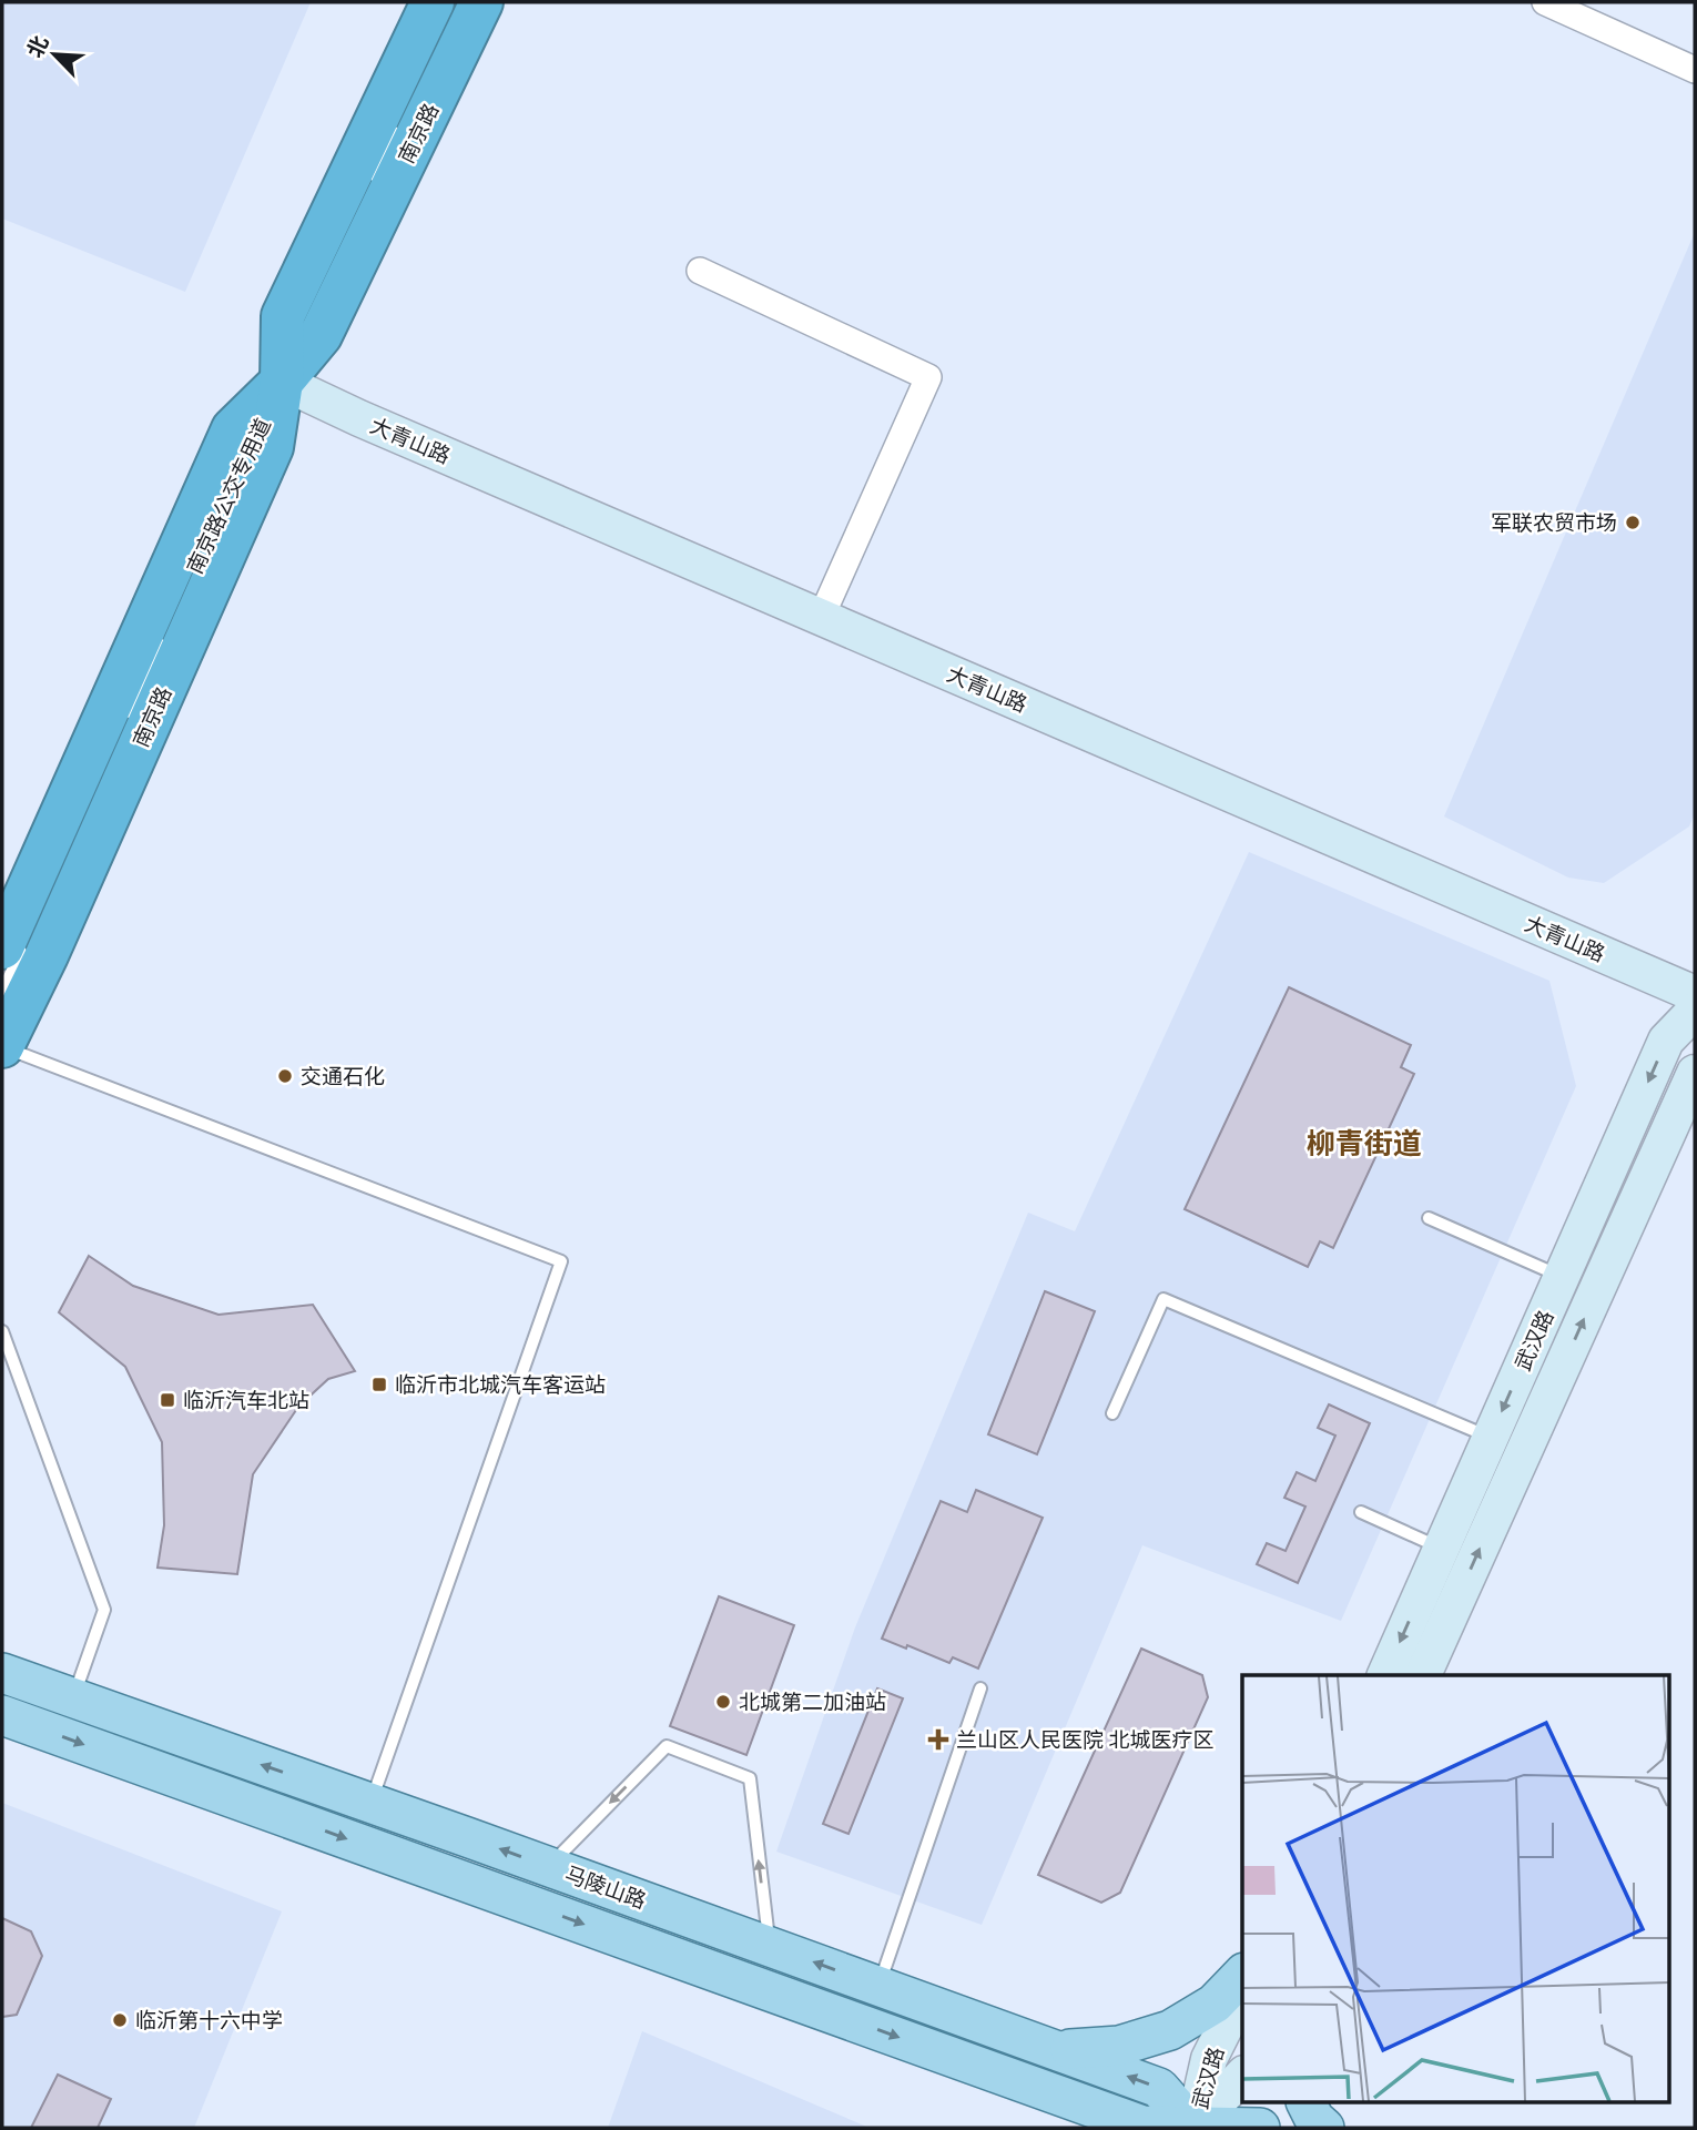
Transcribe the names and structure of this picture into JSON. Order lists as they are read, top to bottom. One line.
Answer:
{"streets":{"highway":["南京路"],"main road":["大青山路","武汉路","马陵山路"],"lane":["南京路公交专用道"]},"crossings":[["南京路","大青山路"],["南京路","南京路公交专用道"],["大青山路","南京路公交专用道"],["武汉路","马陵山路"]],"districts":["柳青街道"],"places":{"other":["军联农贸市场","交通石化","北城第二加油站","临沂第十六中学"],"transit":["临沂市北城汽车客运站","临沂汽车北站"],"health":["兰山区人民医院 北城医疗区"]},"north":"top left"}
